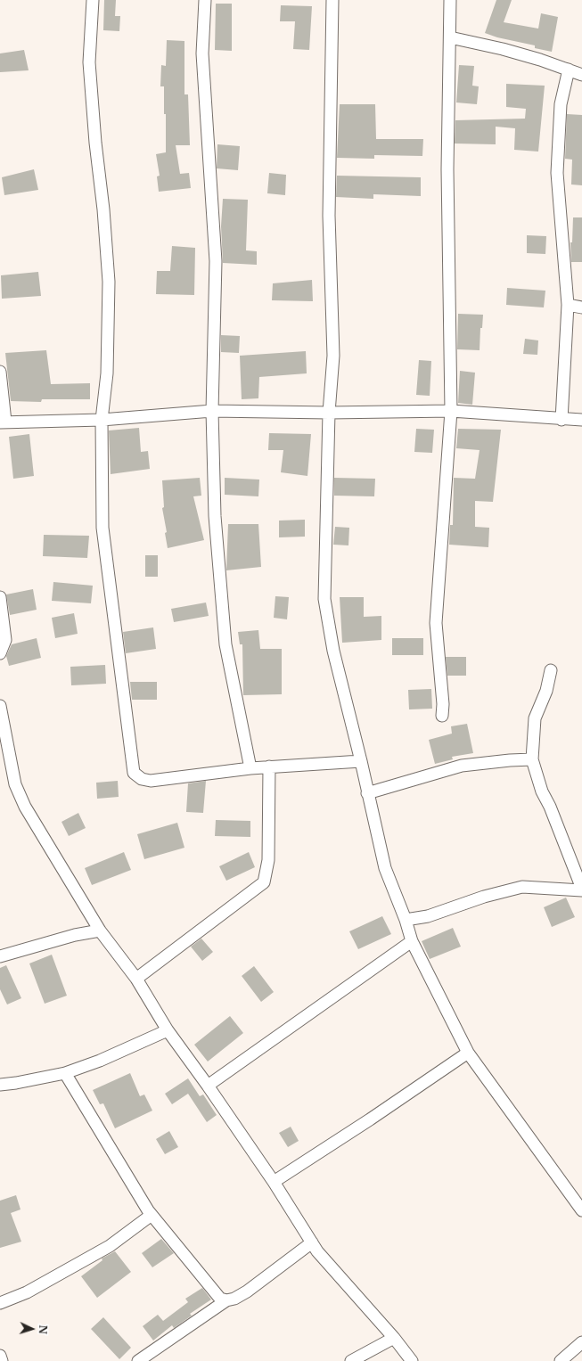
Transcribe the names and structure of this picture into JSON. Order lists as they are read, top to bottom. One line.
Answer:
{"north":"right"}
